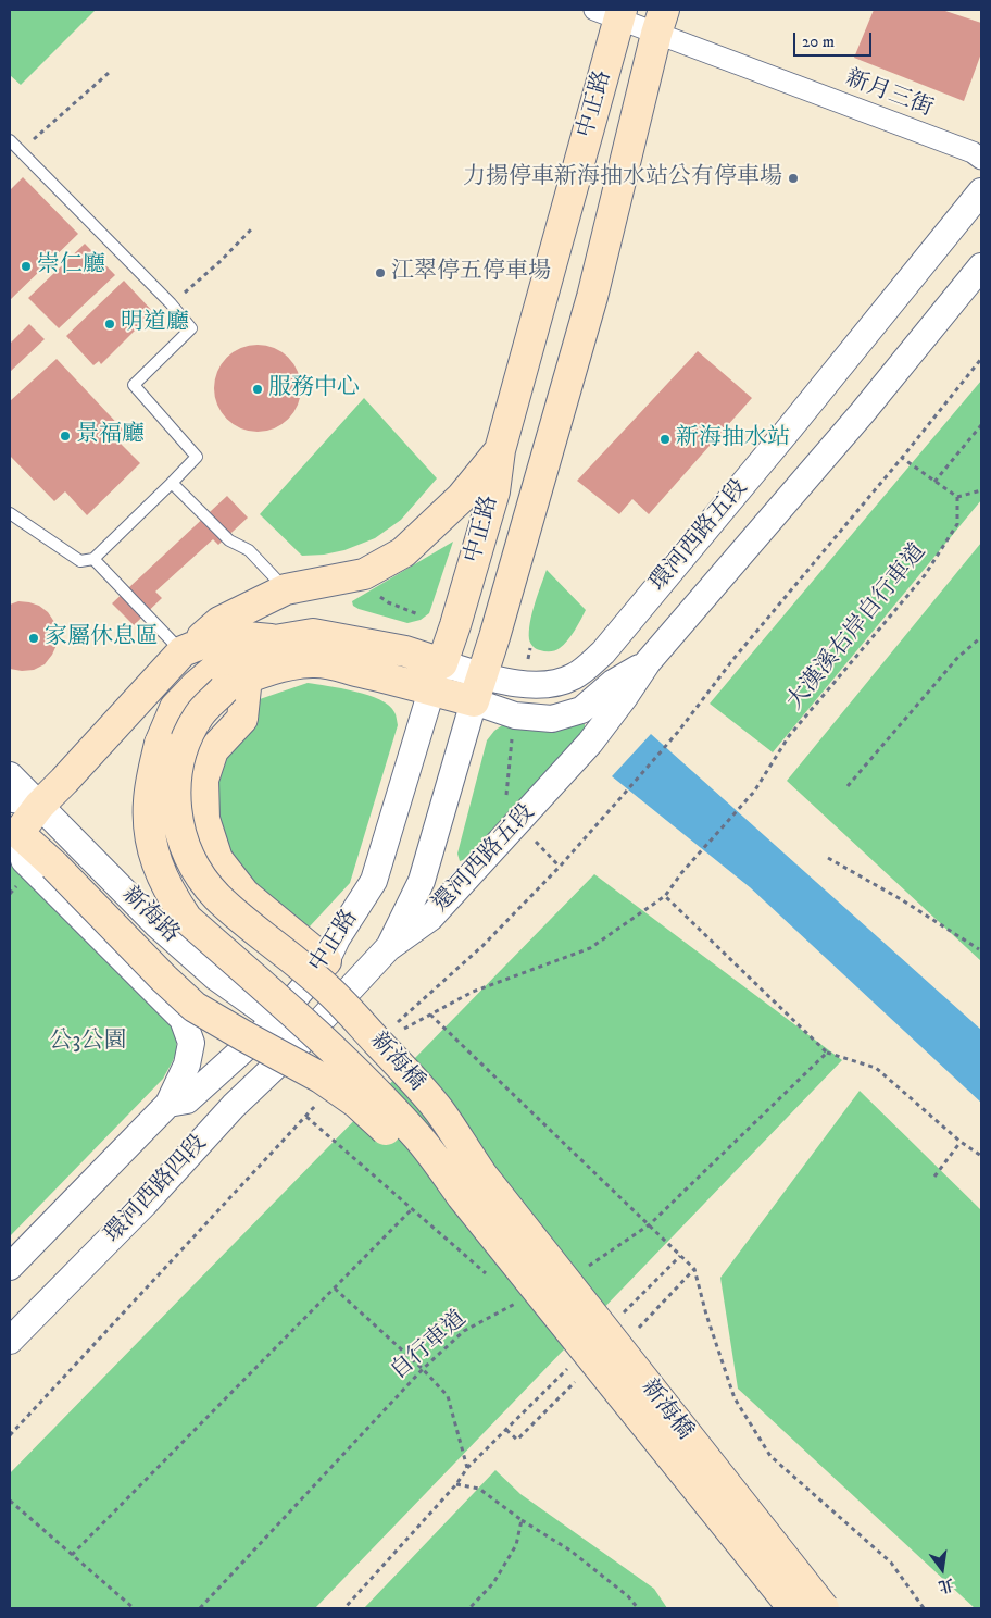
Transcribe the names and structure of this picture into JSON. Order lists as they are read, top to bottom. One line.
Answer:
{"streets":{"main road":["中正路","新海橋"],"street":["新月三街","環河西路五段","還河西路五段","新海路","環河西路四段"],"path":["大漢溪右岸自行車道","自行車道"]},"crossings":[["新月三街","中正路"],["中正路","環河西路五段"],["中正路","還河西路五段"],["中正路","新海路"],["中正路","新海橋"],["中正路","環河西路四段"],["環河西路五段","還河西路五段"],["還河西路五段","新海路"],["還河西路五段","環河西路四段"],["新海路","環河西路四段"]],"parks":["公3公園"],"places":["力揚停車新海抽水站公有停車場","崇仁廳","江翠停五停車場","明道廳","服務中心","景福廳","新海抽水站","家屬休息區"],"scale_bar":"20 m","north":"bottom"}
